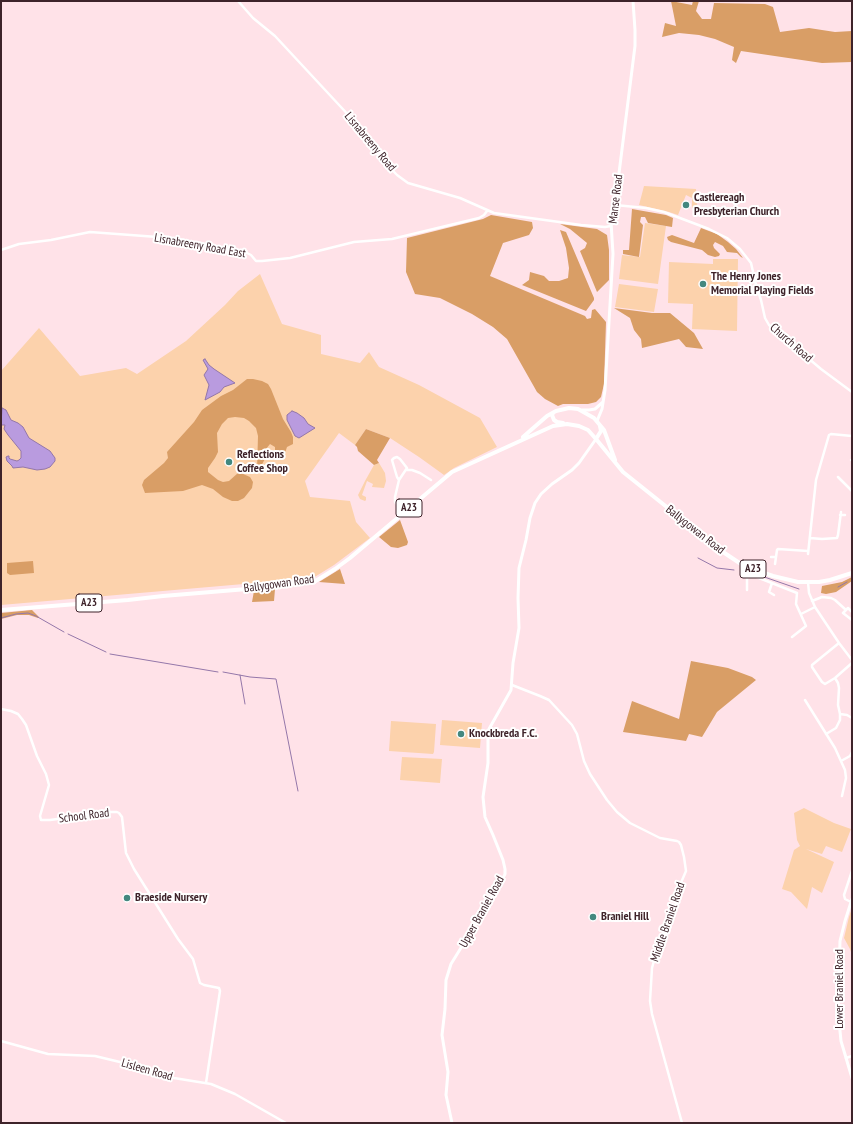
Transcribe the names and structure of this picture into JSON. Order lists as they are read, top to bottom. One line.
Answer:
{"streets":{"main road":["A23","Ballygowan Road"],"street":["Lisnabreeny Road","Manse Road","Lisnabreeny Road East","Church Road","School Road","Upper Braniel Road","Middle Braniel Road","Lower Braniel Road","Lisleen Road"]},"crossings":[["Lisnabreeny Road","Manse Road"],["Lisnabreeny Road","Lisnabreeny Road East"],["Manse Road","Church Road"],["Manse Road","Ballygowan Road"],["A23","Ballygowan Road"],["A23","Upper Braniel Road"],["Ballygowan Road","Upper Braniel Road"],["School Road","Lisleen Road"],["Upper Braniel Road","Middle Braniel Road"]],"places":["Castlereagh Presbyterian Church","The Henry Jones Memorial Playing Fields","Reflections Coffee Shop","Knockbreda F.C.","Braeside Nursery","Braniel Hill"]}
